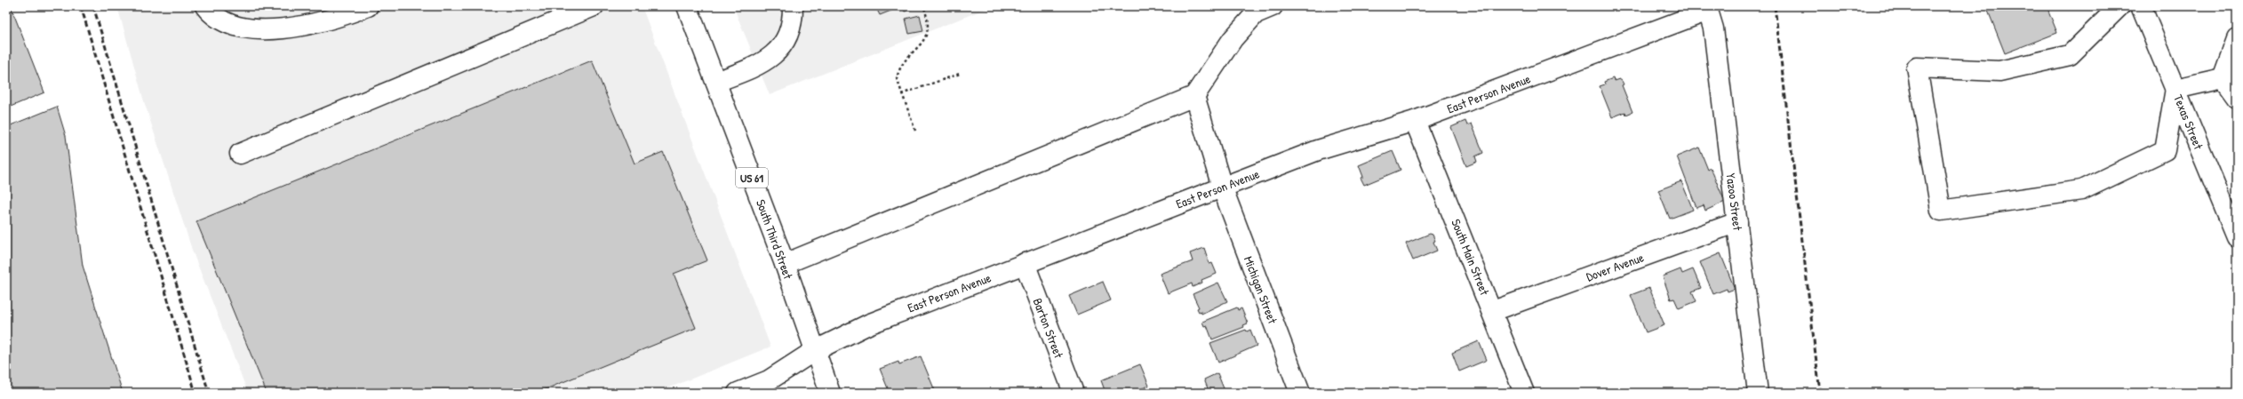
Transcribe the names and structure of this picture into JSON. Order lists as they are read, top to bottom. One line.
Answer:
{"streets":{"street":["East Person Avenue","Texas Street","US 61","Yazoo Street","South Third Street","South Main Street","Dover Avenue","Michigan Street","Barton Street"]},"crossings":[["East Person Avenue","Yazoo Street"],["East Person Avenue","South Third Street"],["East Person Avenue","South Main Street"],["East Person Avenue","Michigan Street"],["East Person Avenue","Barton Street"],["Yazoo Street","Dover Avenue"],["South Main Street","Dover Avenue"]]}
